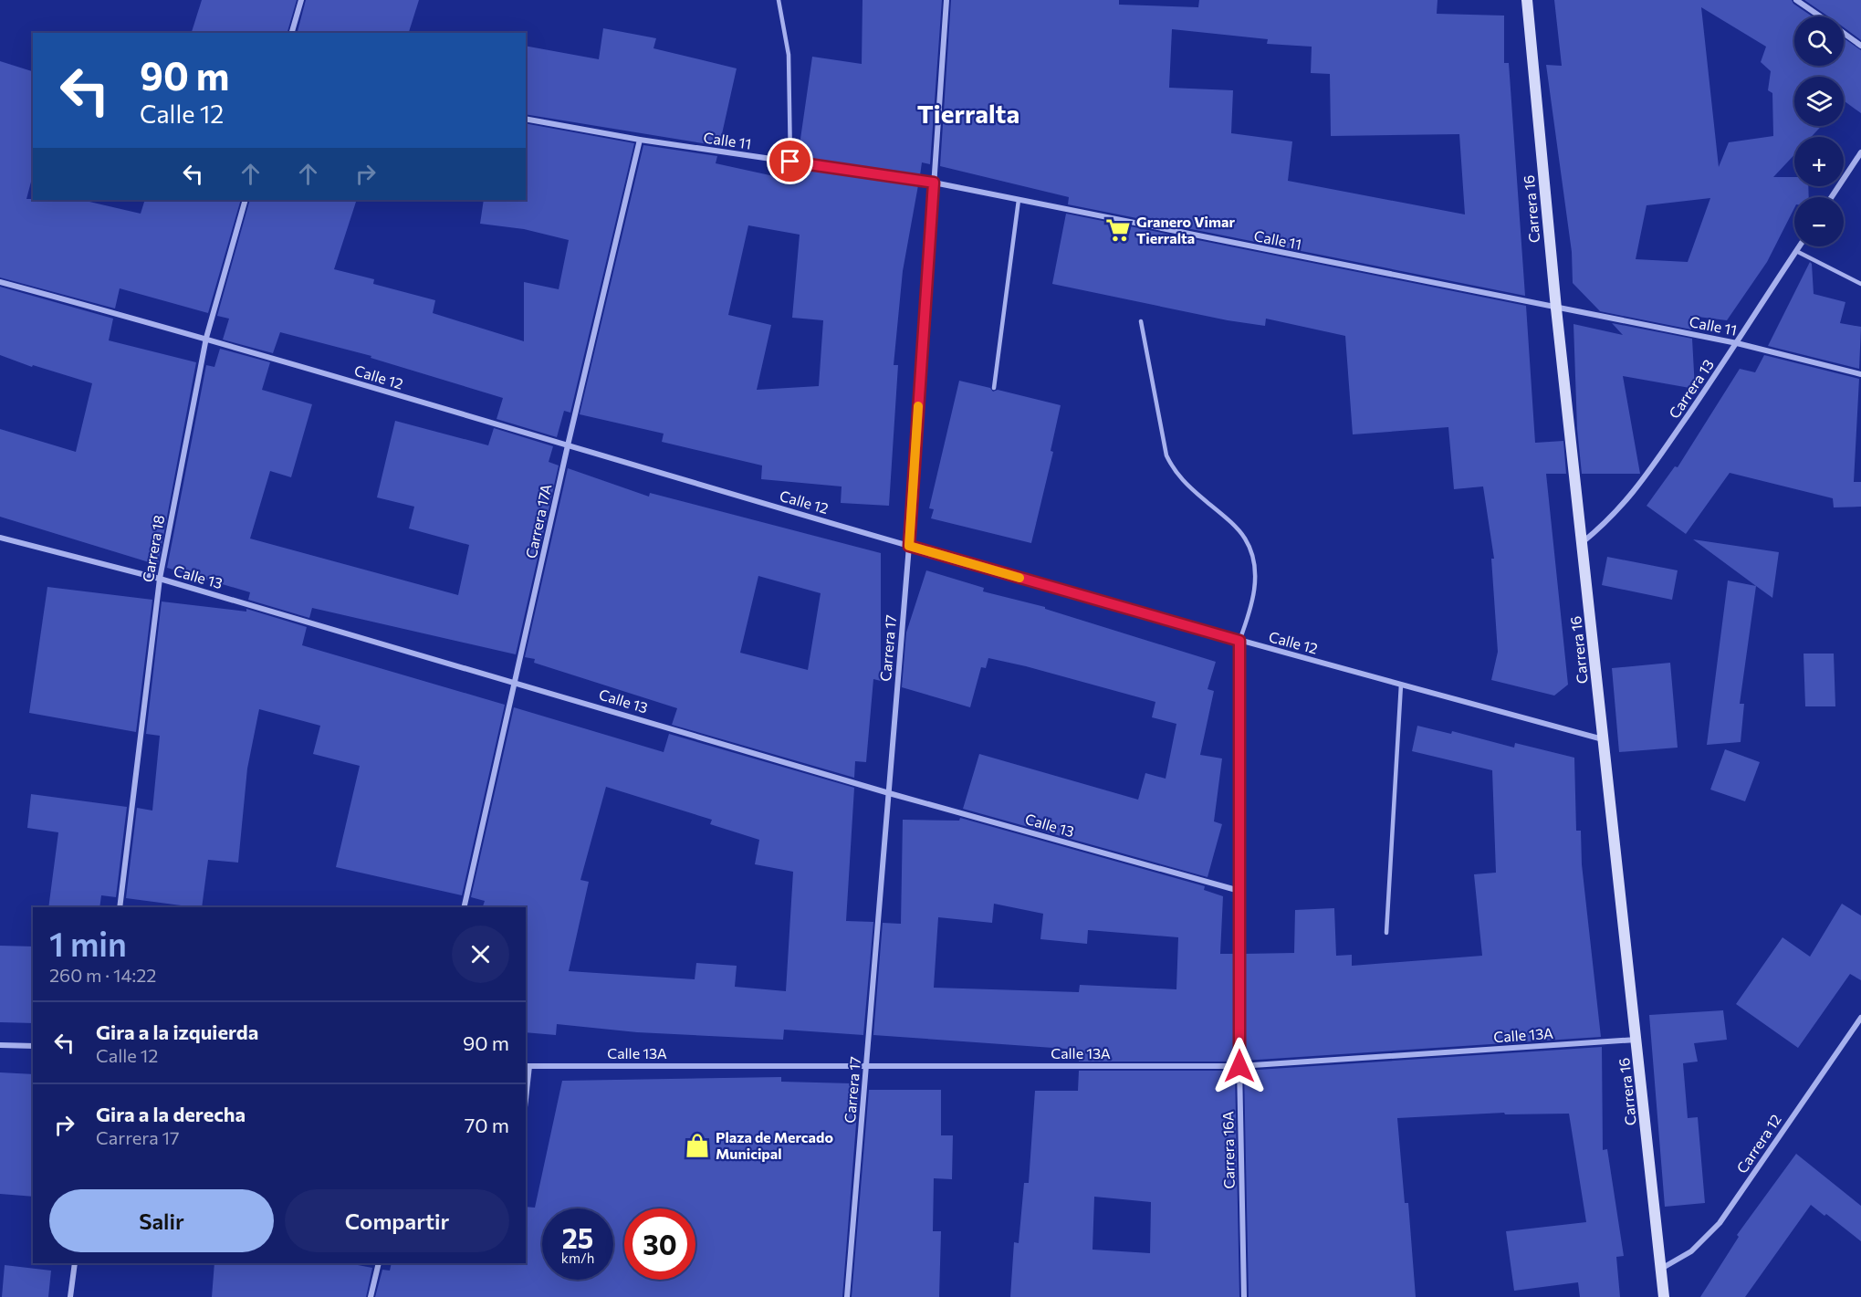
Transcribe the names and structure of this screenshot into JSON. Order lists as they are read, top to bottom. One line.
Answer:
{"streets":{"main road":["Carrera 16"],"street":["Calle 11","Calle 12","Carrera 13","Carrera 17A","Carrera 18","Calle 13","Carrera 17","Calle 13A","Carrera 12","Carrera 16A"]},"crossings":[["Calle 11","Carrera 16"],["Calle 11","Carrera 13"],["Calle 11","Carrera 17A"],["Calle 11","Carrera 17"],["Carrera 16","Calle 12"],["Carrera 16","Carrera 13"],["Carrera 16","Calle 13A"],["Carrera 16","Carrera 12"],["Calle 12","Carrera 17A"],["Calle 12","Carrera 18"],["Calle 12","Carrera 17"],["Calle 12","Carrera 16A"],["Carrera 17A","Calle 13"],["Carrera 18","Calle 13"],["Calle 13","Carrera 17"],["Calle 13","Carrera 16A"],["Carrera 17","Calle 13A"],["Calle 13A","Carrera 16A"]],"districts":["Tierralta"],"places":{"supermarket":["Granero Vimar Tierralta"],"shop":["Plaza de Mercado Municipal"]},"page":{"map_buttons":["+","−"],"turn":["90 m","Calle 12"],"heading":["1 min","260 m · 14:22"],"list":[{"name":"Gira a la izquierda","note":"Calle 12","value":"90 m"},{"name":"Gira a la derecha","note":"Carrera 17","value":"70 m"}],"buttons":["Salir","Compartir"],"speed":"25 km/h","limit":"30"}}
